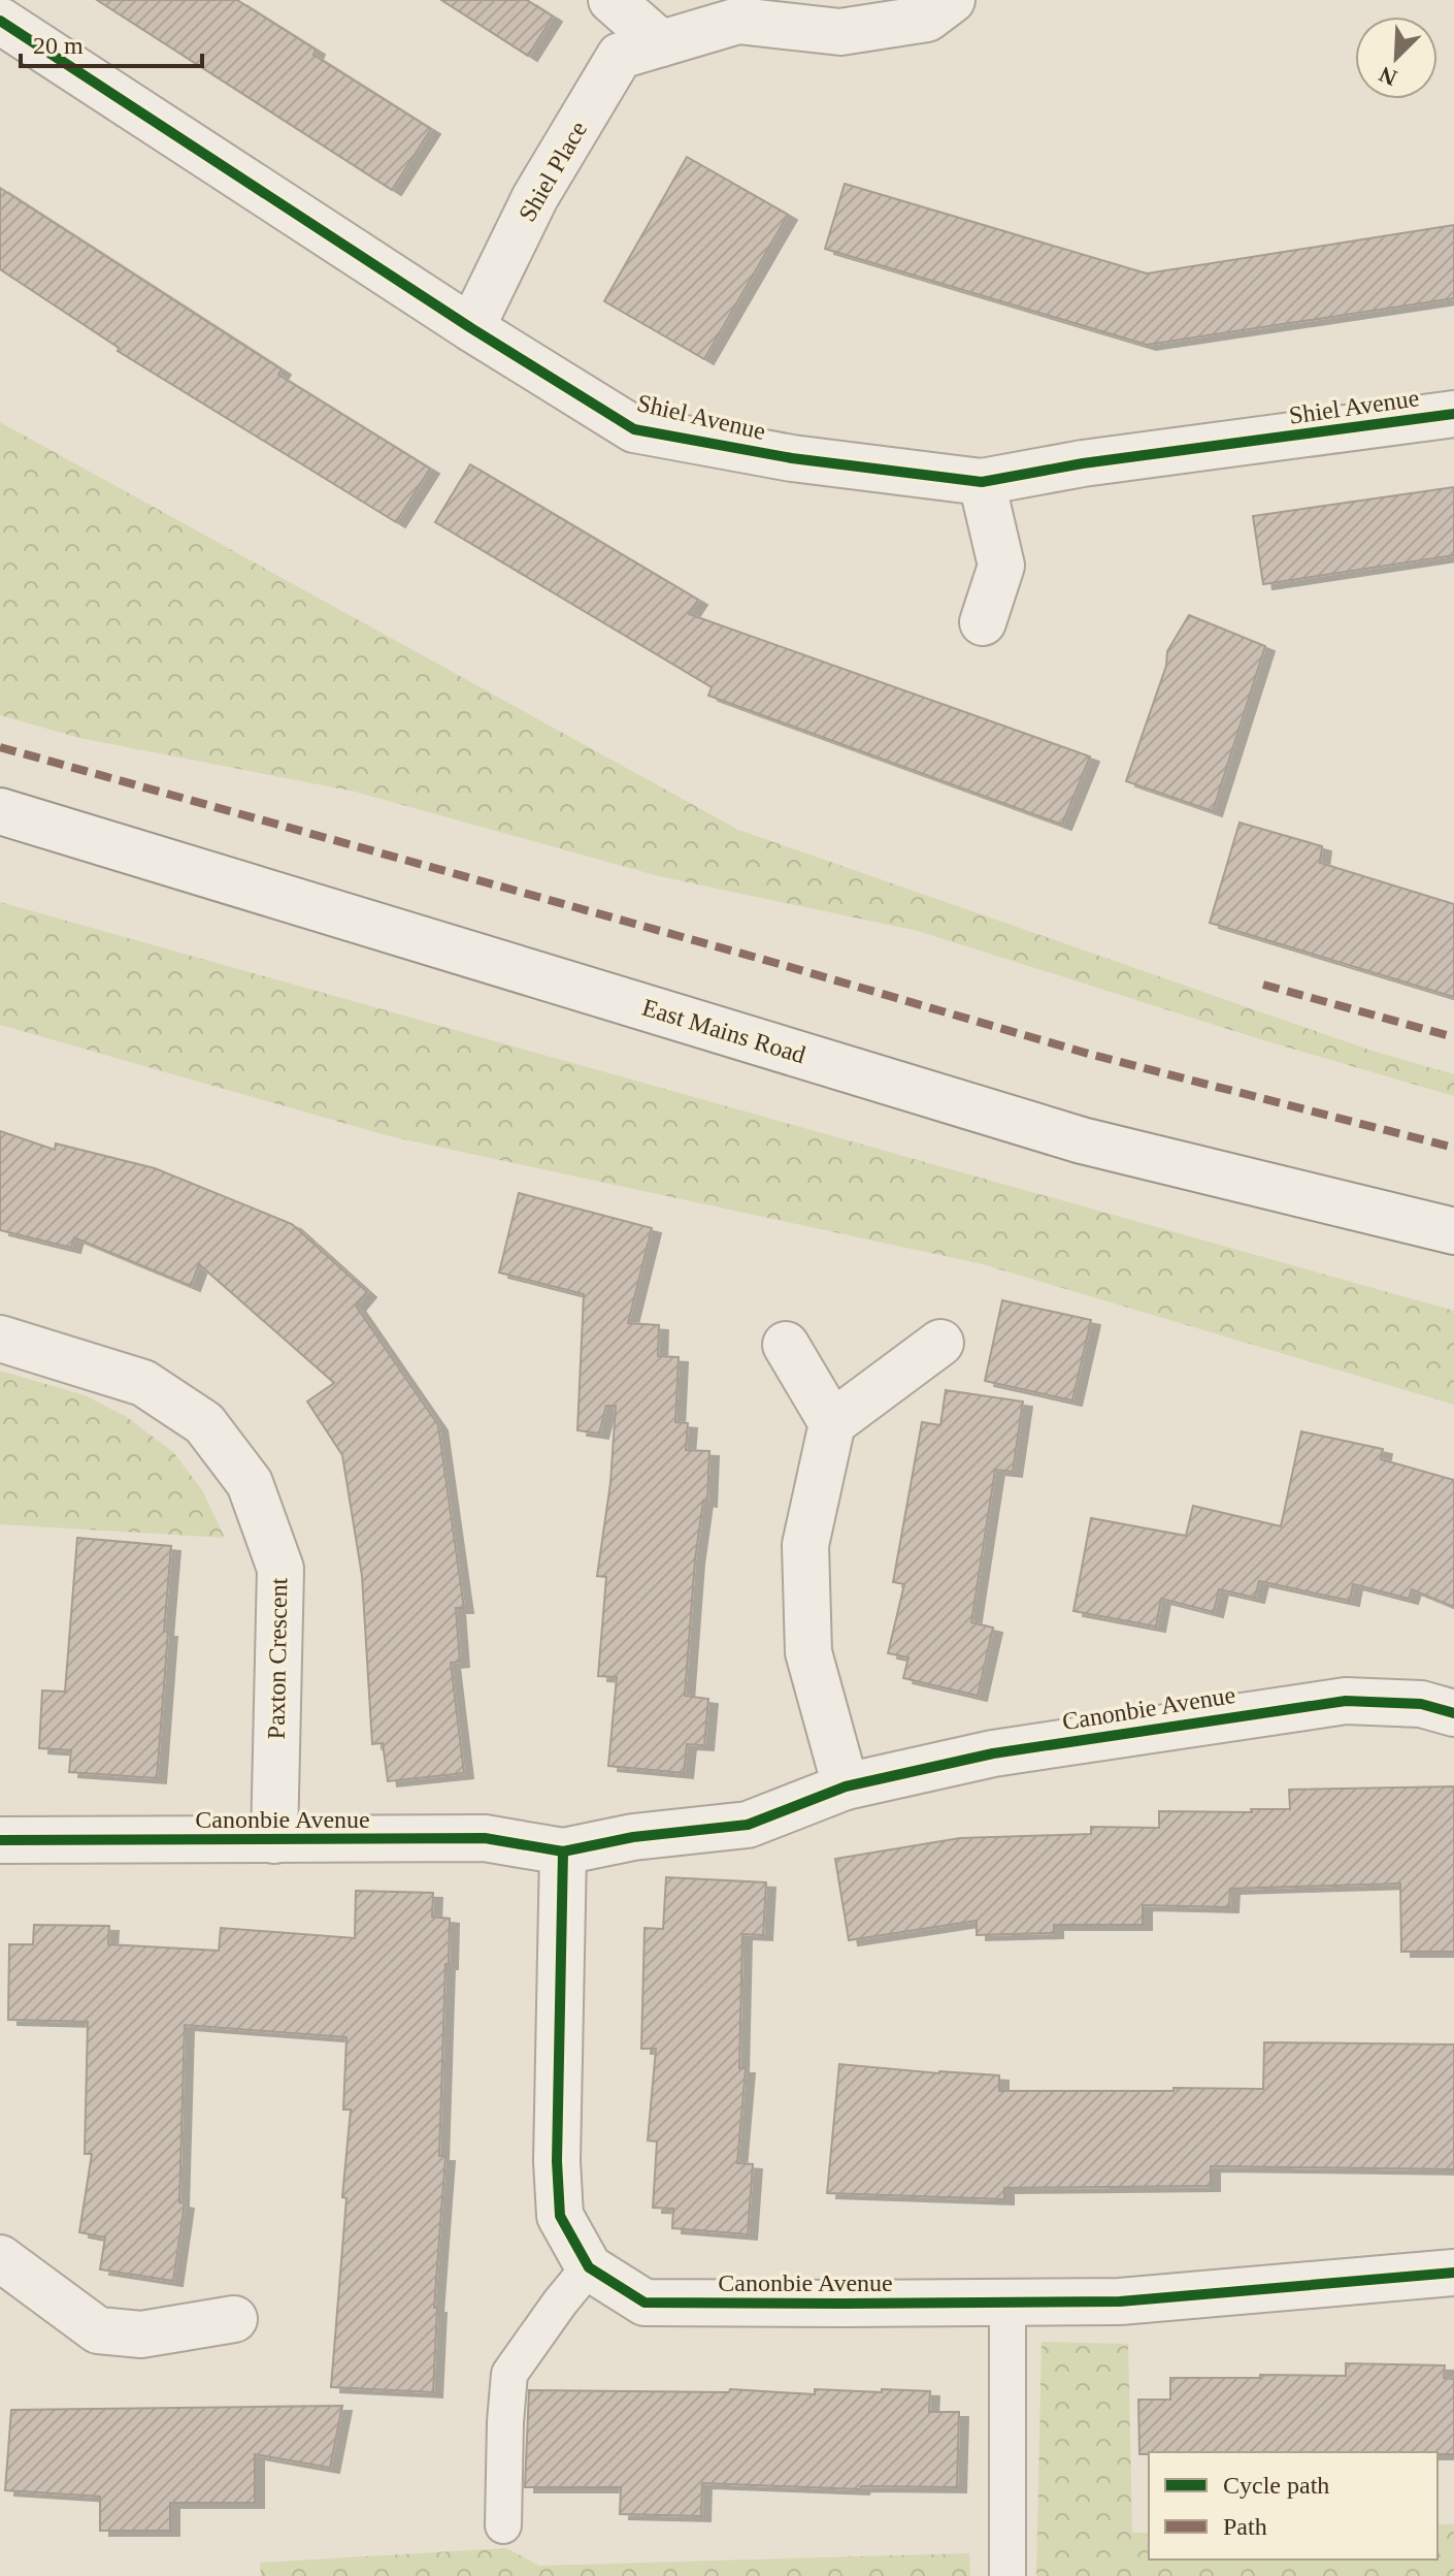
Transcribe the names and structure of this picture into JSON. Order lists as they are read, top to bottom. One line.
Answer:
{"streets":{"street":["Shiel Place","Shiel Avenue","East Mains Road","Paxton Crescent","Canonbie Avenue"]},"crossings":[["Shiel Place","Shiel Avenue"],["Paxton Crescent","Canonbie Avenue"]],"legend":["Cycle path","Path"],"scale_bar":"20 m","north":"bottom left"}
